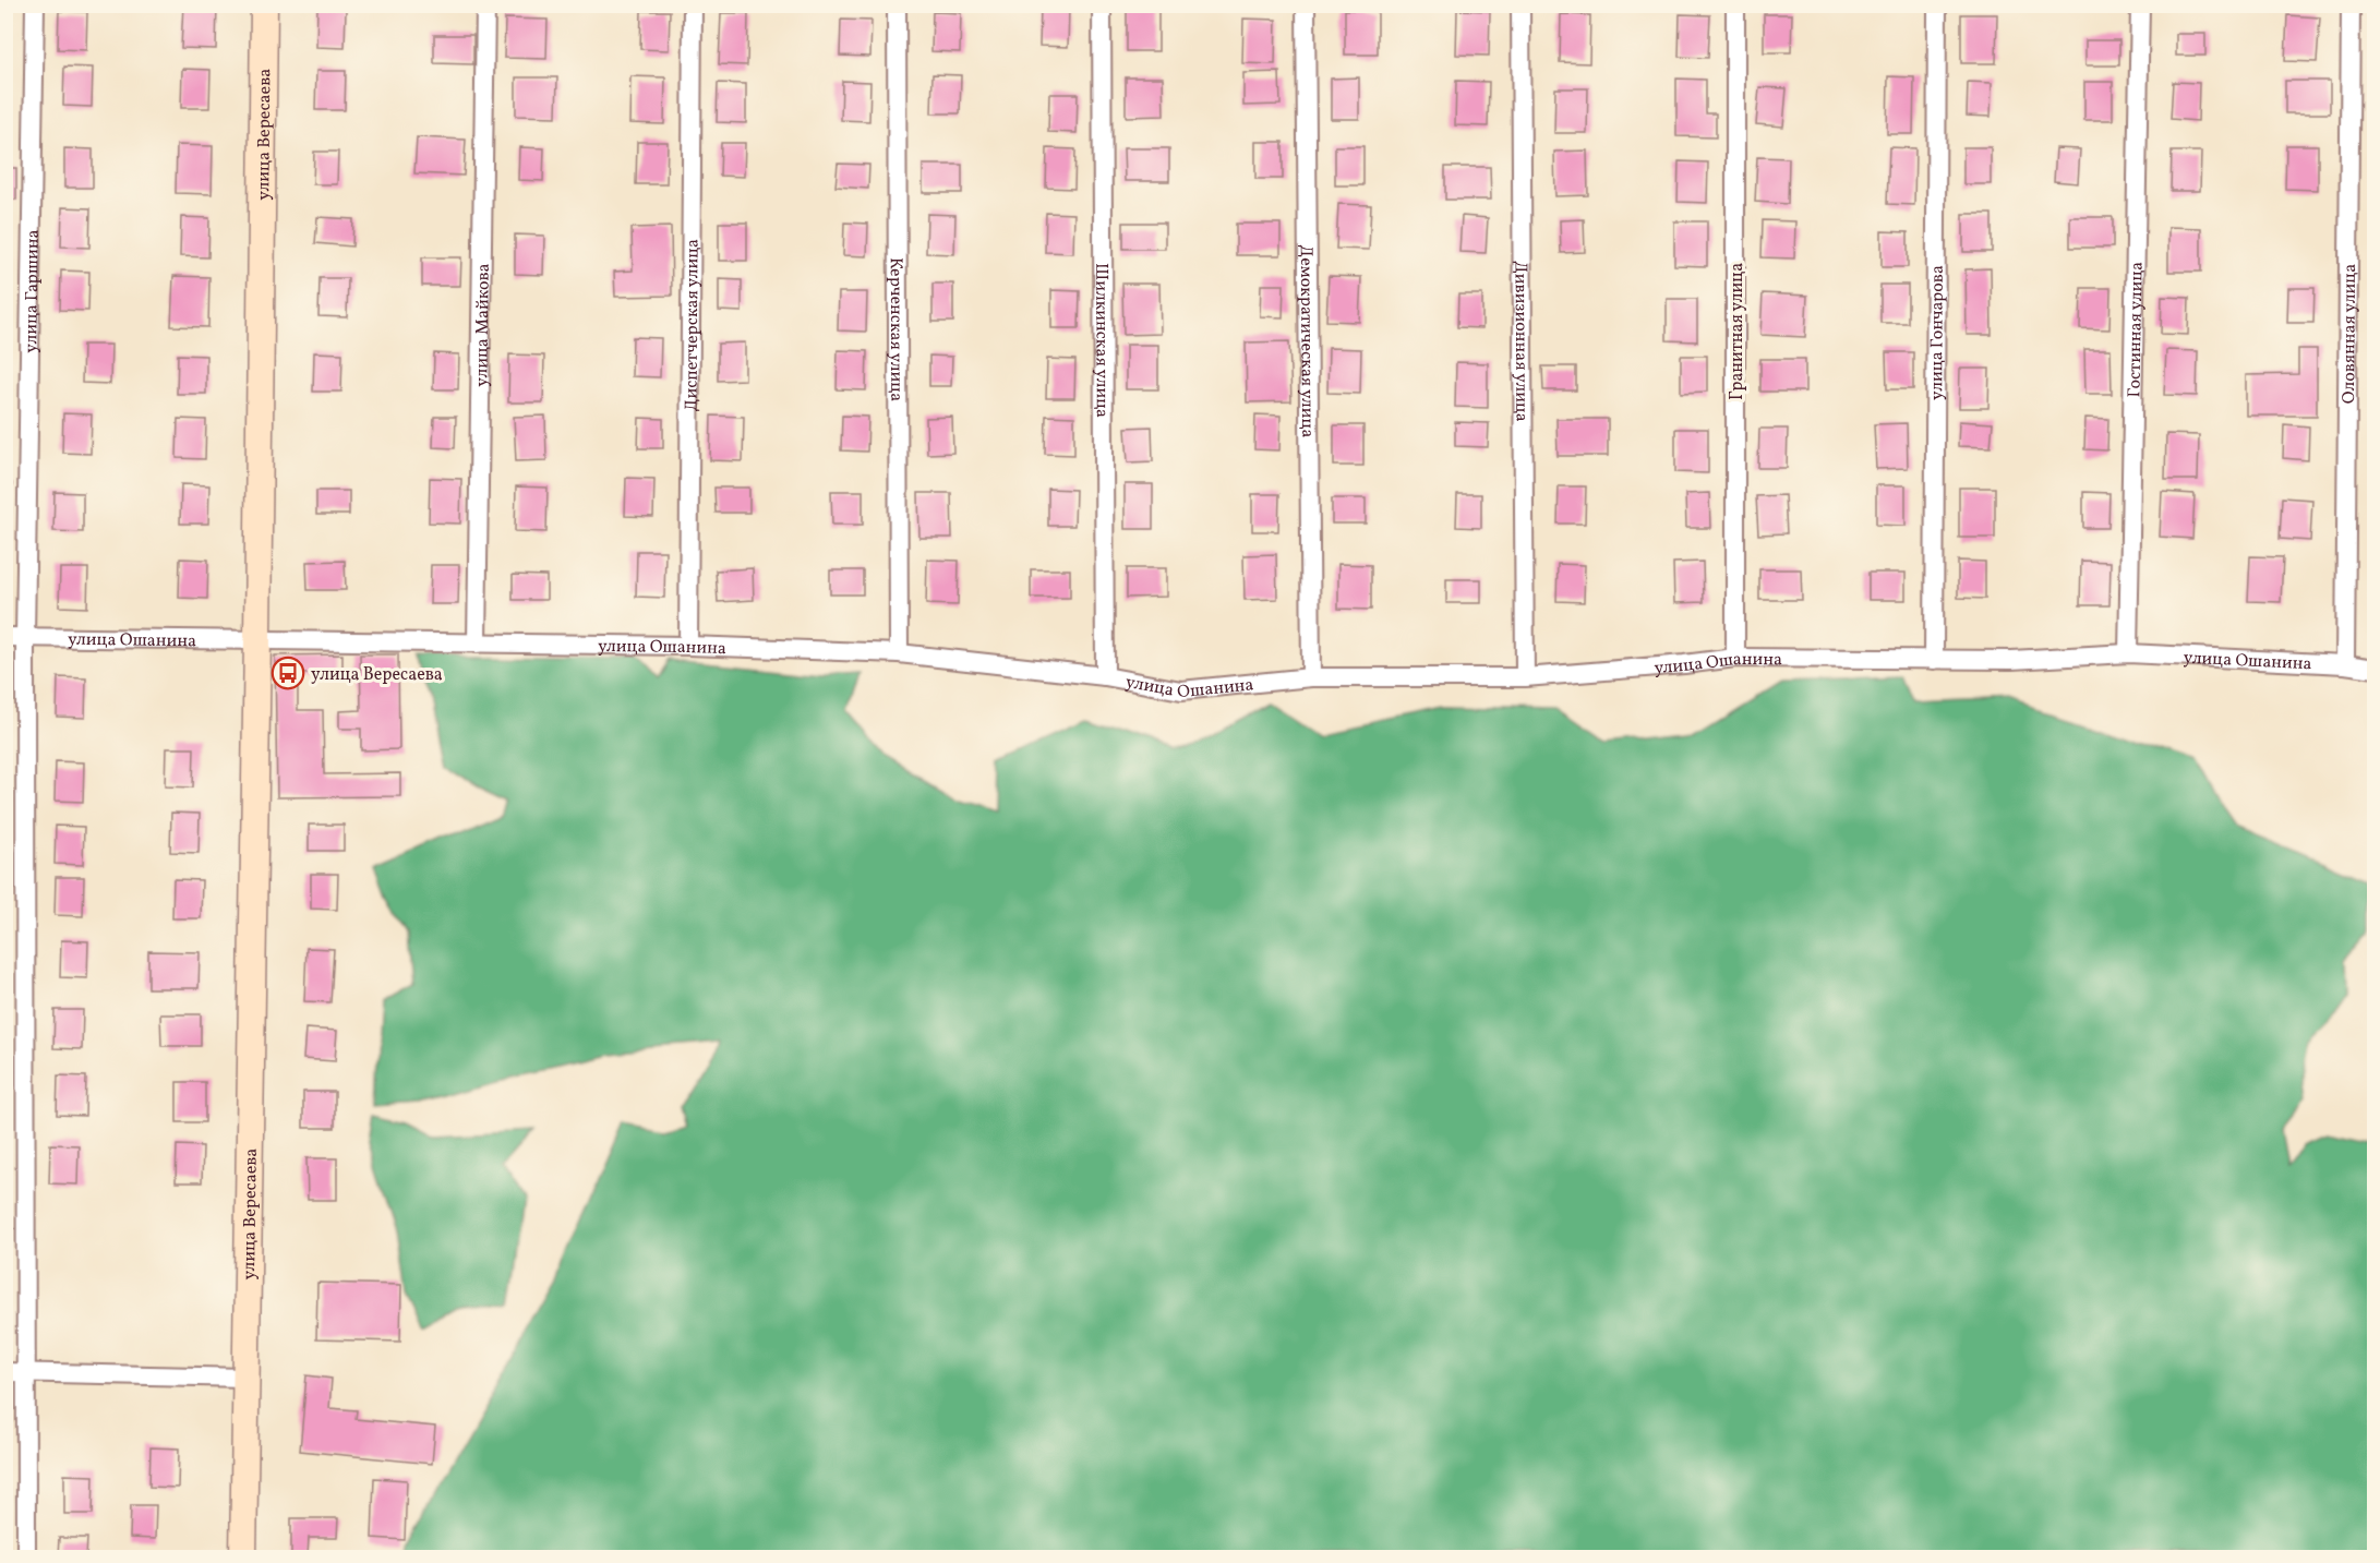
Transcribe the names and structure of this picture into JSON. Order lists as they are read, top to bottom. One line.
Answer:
{"streets":{"street":["улица Вересаева","улица Гаршина","улица Майкова","Диспетчерская улица","Керченская улица","Гостинная улица","Гранитная улица","улица Гончарова","Оловянная улица","Шилкинская улица","Демократическая улица","Дивизионная улица","улица Ошанина"]},"crossings":[["улица Вересаева","улица Ошанина"],["улица Гаршина","улица Ошанина"],["улица Майкова","улица Ошанина"],["Диспетчерская улица","улица Ошанина"],["Керченская улица","улица Ошанина"],["Гостинная улица","улица Ошанина"],["Гранитная улица","улица Ошанина"],["улица Гончарова","улица Ошанина"],["Оловянная улица","улица Ошанина"],["Шилкинская улица","улица Ошанина"],["Демократическая улица","улица Ошанина"],["Дивизионная улица","улица Ошанина"]],"places":{"bus stop":["улица Вересаева"]}}
